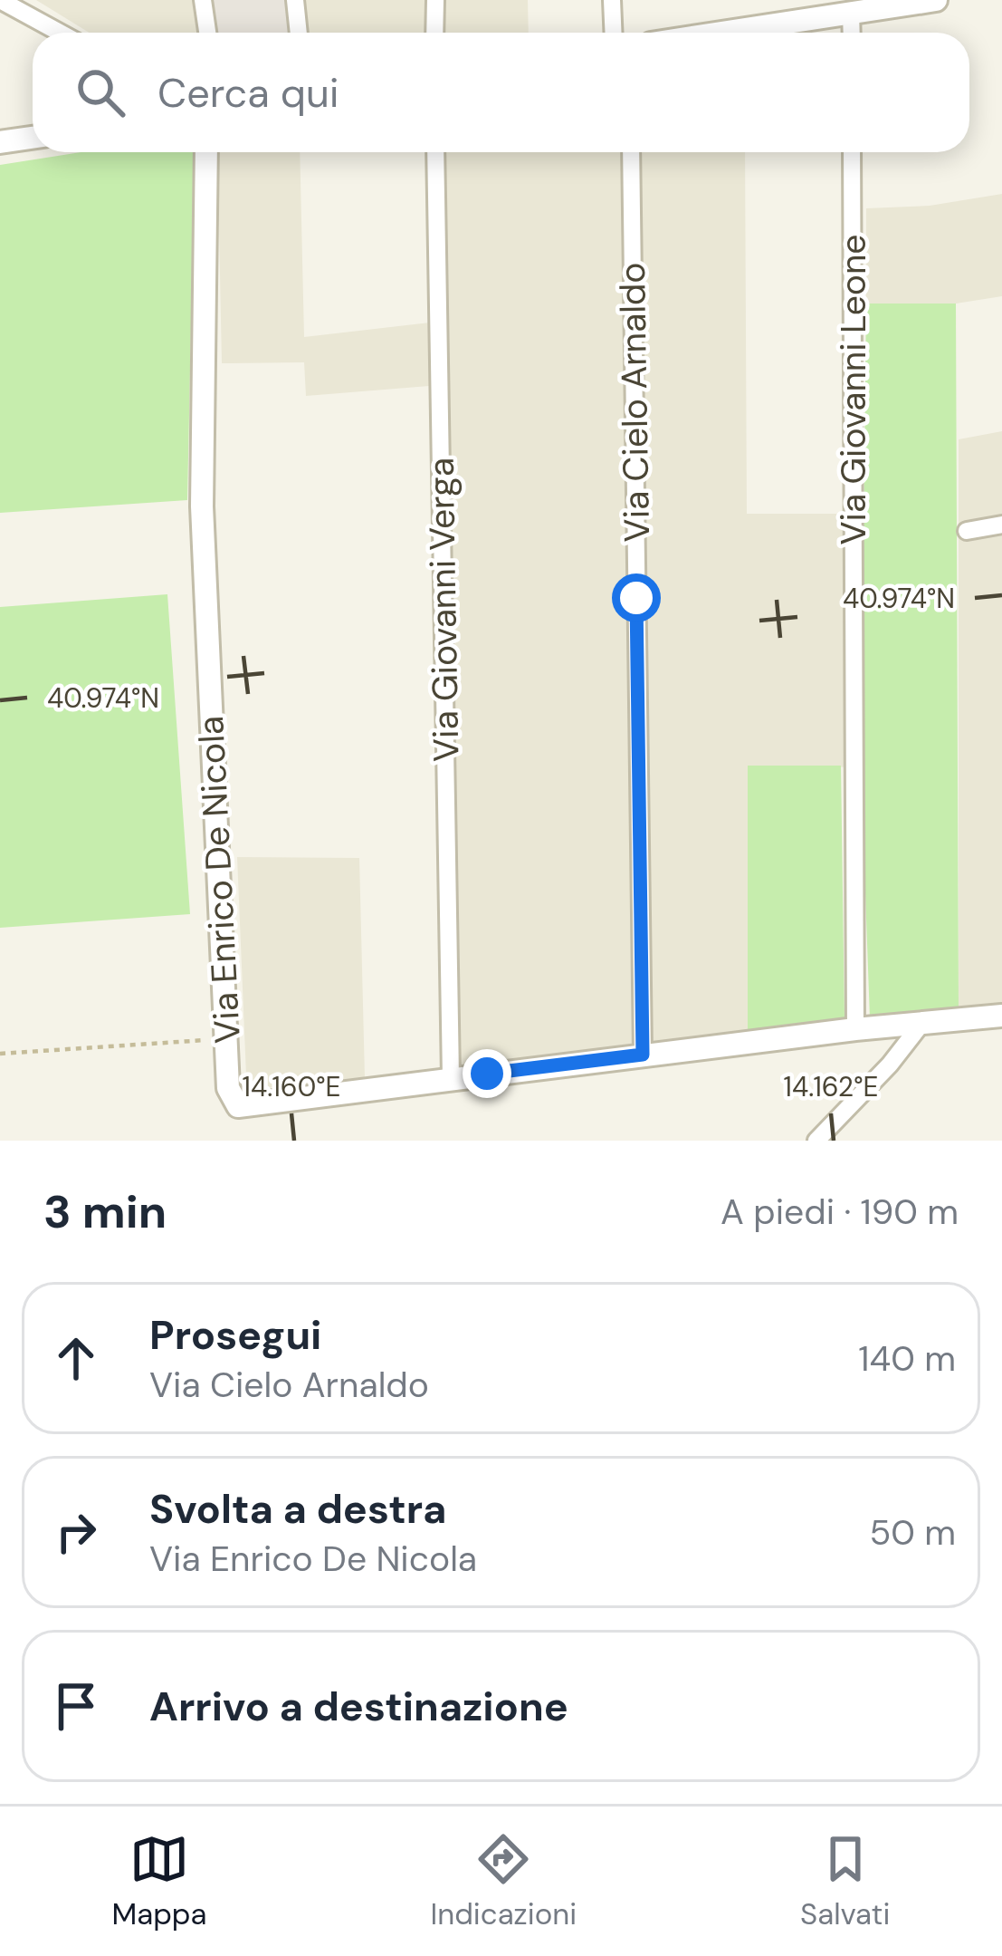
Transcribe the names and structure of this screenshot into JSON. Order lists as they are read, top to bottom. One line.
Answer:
{"streets":{"street":["Via Giovanni Leone","Via Cielo Arnaldo","Via Giovanni Verga","Via Enrico De Nicola"]},"crossings":[["Via Giovanni Leone","Via Enrico De Nicola"],["Via Cielo Arnaldo","Via Enrico De Nicola"],["Via Giovanni Verga","Via Enrico De Nicola"]],"page":{"search":"Cerca qui","heading":["3 min","A piedi · 190 m"],"list":[["Prosegui","Via Cielo Arnaldo","140 m"],["Svolta a destra","Via Enrico De Nicola","50 m"],"Arrivo a destinazione"],"nav":["Mappa","Indicazioni","Salvati"]},"coordinates":["40.974°N","14.160°E","14.162°E"]}
